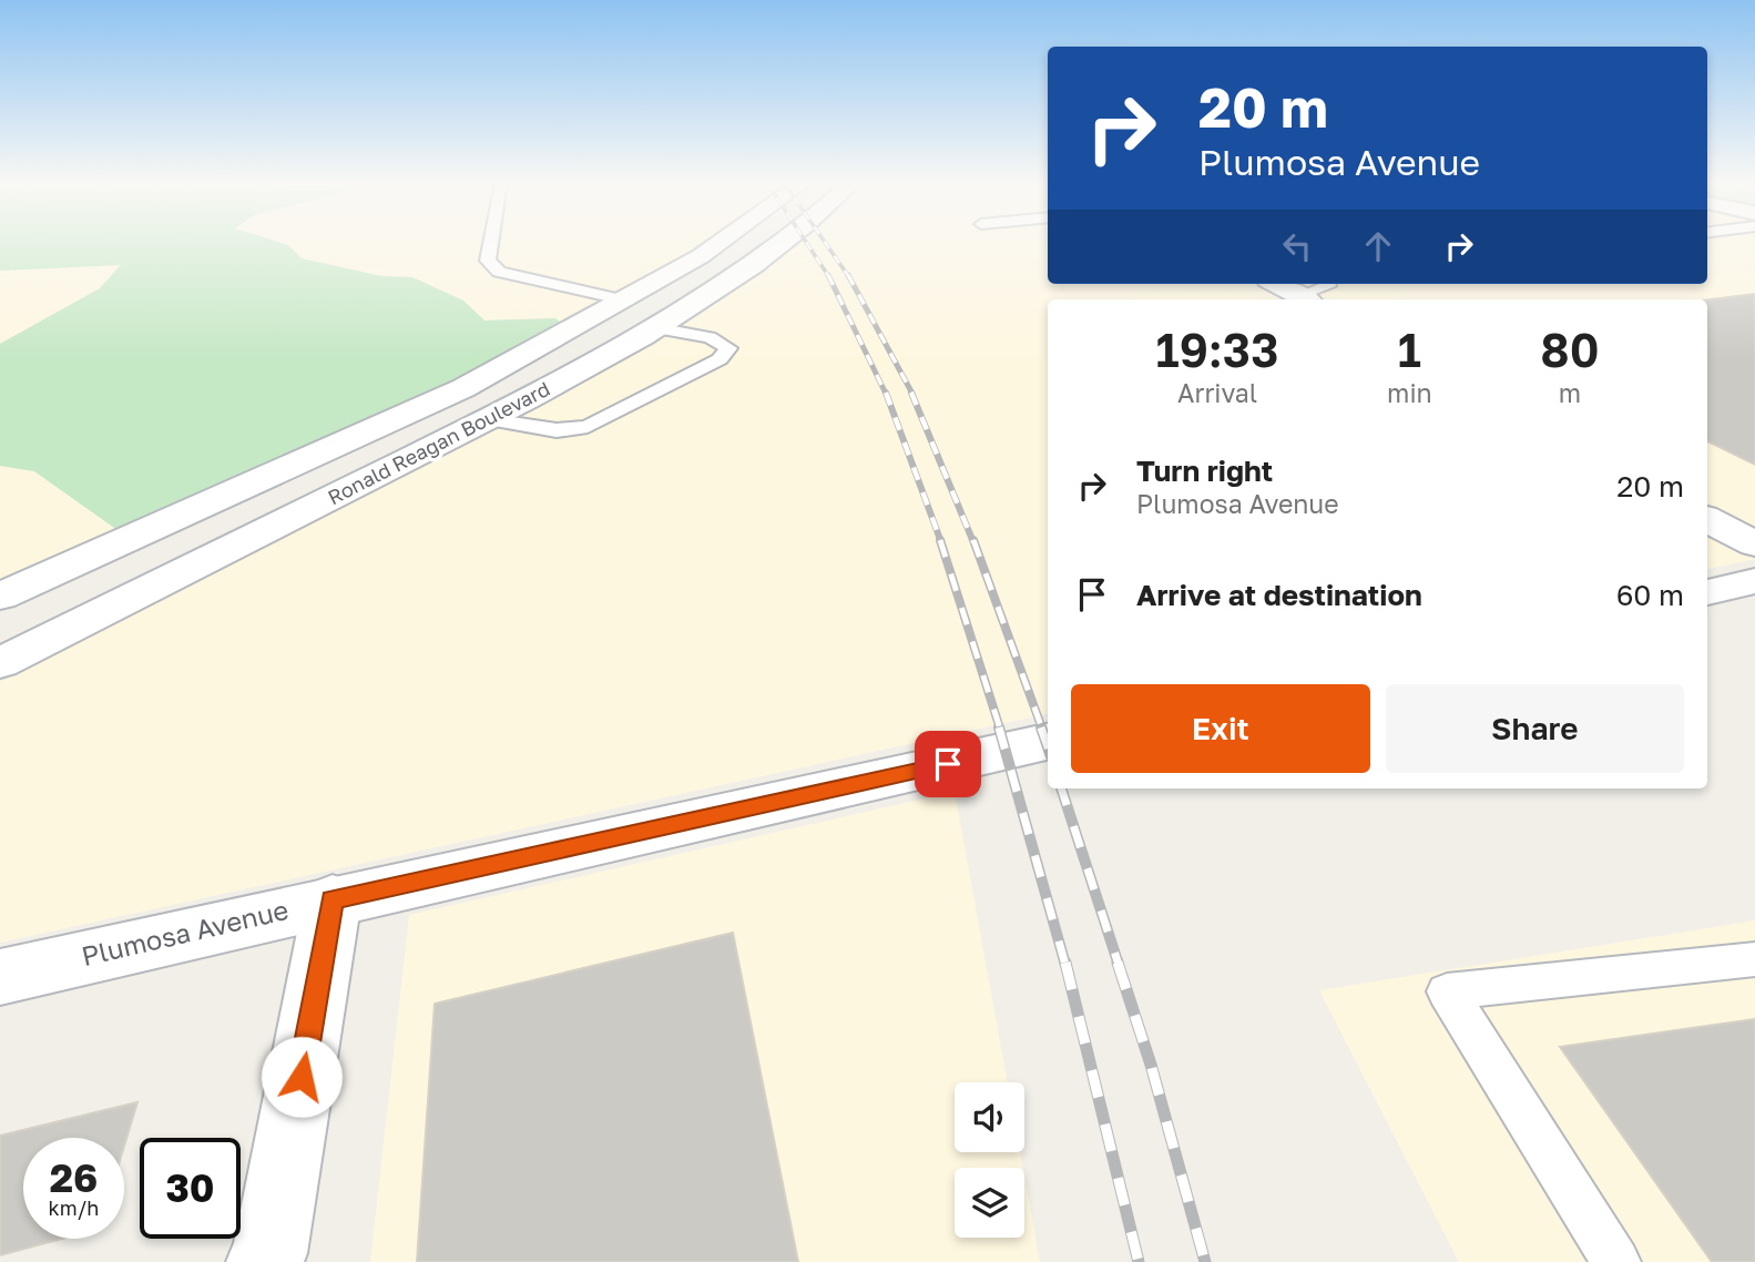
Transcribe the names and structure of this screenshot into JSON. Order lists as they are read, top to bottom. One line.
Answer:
{"streets":{"main road":["Ronald Reagan Boulevard","Plumosa Avenue"]},"page":{"turn":["20 m","Plumosa Avenue"],"eta":["19:33","Arrival","1","min","80","m"],"list":[{"name":"Turn right","note":"Plumosa Avenue","value":"20 m"},{"name":"Arrive at destination","value":"60 m"}],"buttons":["Exit","Share"],"speed":"26 km/h","limit":"30"}}
